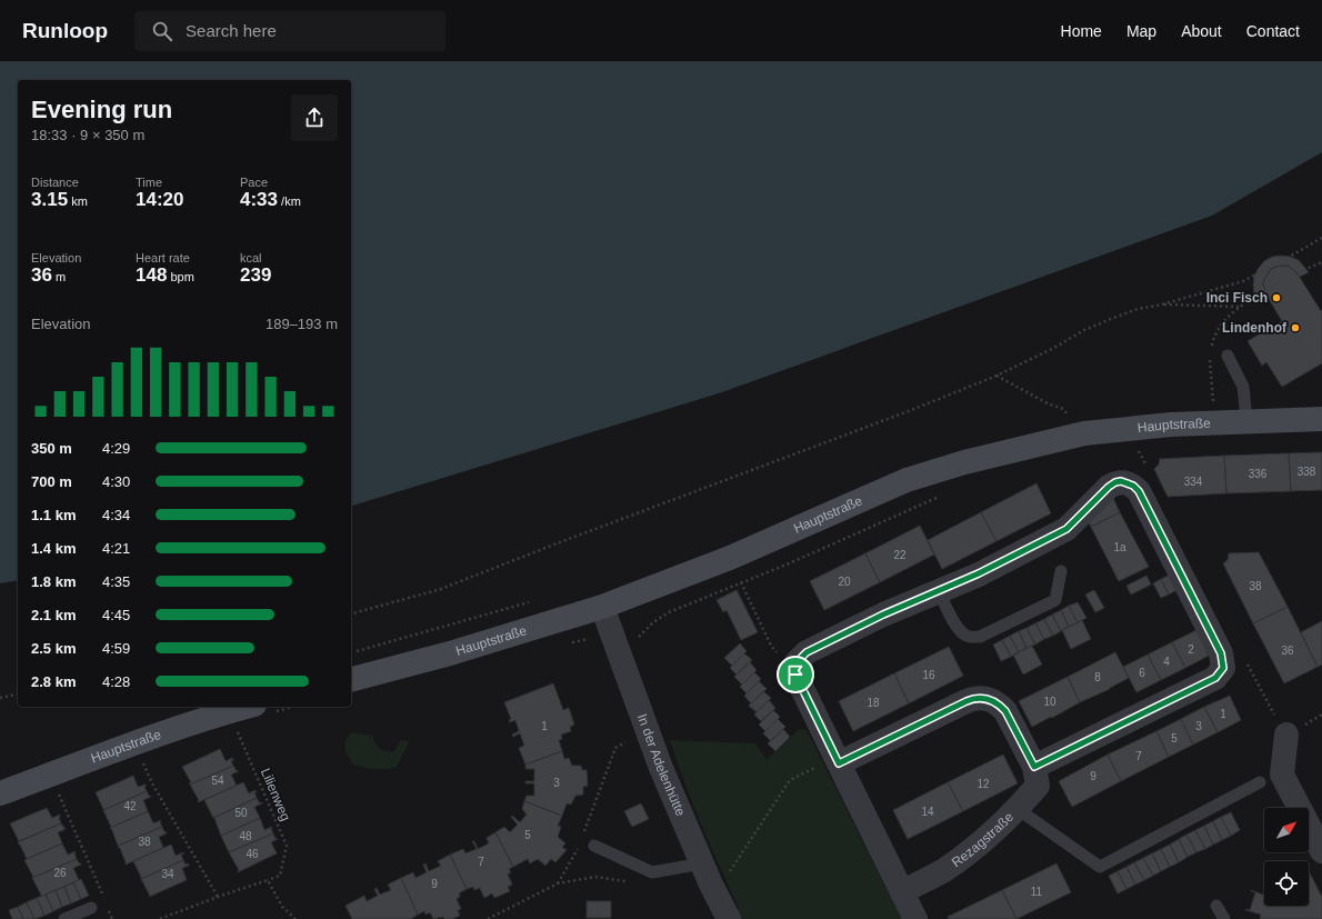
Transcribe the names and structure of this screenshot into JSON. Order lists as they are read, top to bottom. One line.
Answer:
{"streets":{"main road":["Hauptstraße"],"street":["In der Adelenhütte","Rezagstraße"],"path":["Lilienweg"]},"crossings":[["Hauptstraße","In der Adelenhütte"],["Hauptstraße","Lilienweg"]],"places":["Inci Fisch","Lindenhof"],"house_numbers":["338","336","334","1a","22","20","38","2","36","4","6","16","8","10","18","1","1","3","5","7","9","54","3","12","42","14","50","5","48","38","46","7","26","34","9","11"],"north":"top right","page":{"header":"Runloop","search":"Search here","nav":["Home","Map","About","Contact"],"heading":["Evening run","18:33 · 9 × 350 m"],"stats":[["Distance","3.15 km"],["Time","14:20"],["Pace","4:33 /km"],["Elevation","36 m"],["Heart rate","148 bpm"],["kcal","239"]],"chart":["Elevation","189–193 m"],"list":[{"name":"350 m","note":"4:29"},{"name":"700 m","note":"4:30"},{"name":"1.1 km","note":"4:34"},{"name":"1.4 km","note":"4:21"},{"name":"1.8 km","note":"4:35"},{"name":"2.1 km","note":"4:45"},{"name":"2.5 km","note":"4:59"},{"name":"2.8 km","note":"4:28"}]}}
